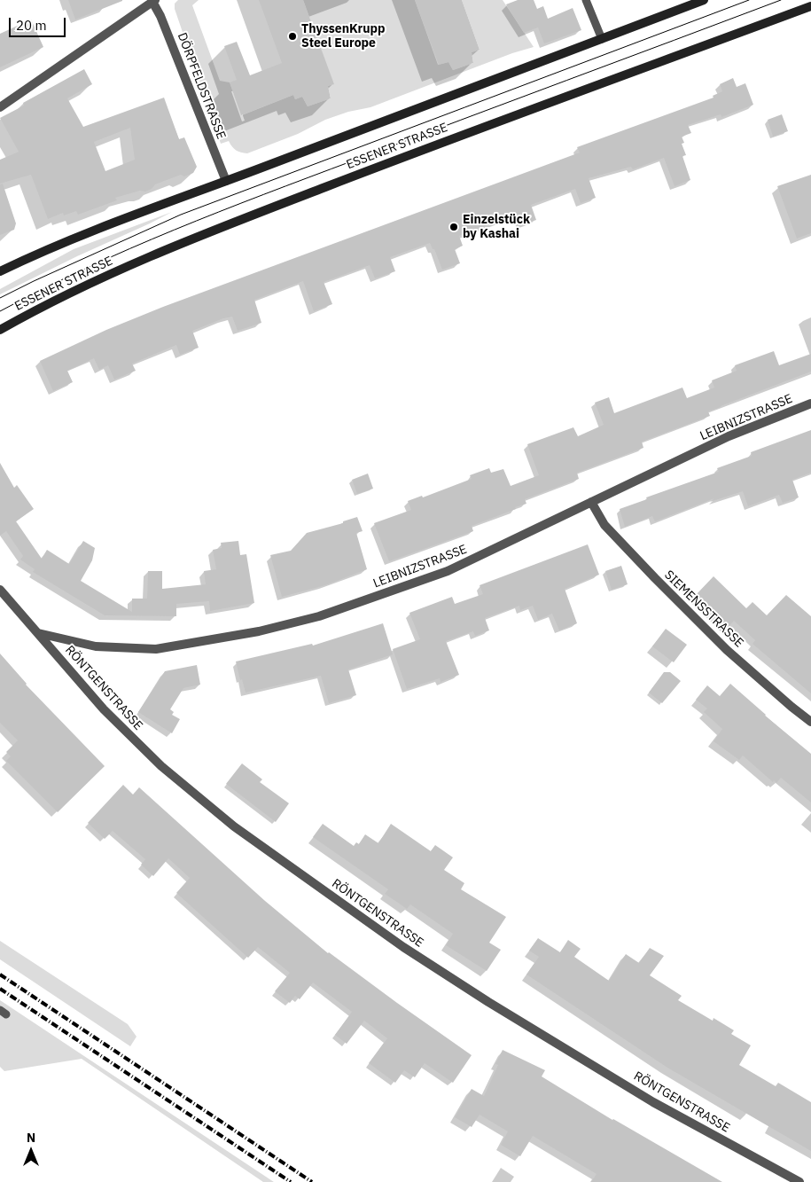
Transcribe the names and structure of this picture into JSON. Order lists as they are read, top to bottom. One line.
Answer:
{"streets":{"main road":["ESSENER STRASSE"],"street":["DÖRPFELDSTRASSE","LEIBNIZSTRASSE","SIEMENSSTRASSE","RÖNTGENSTRASSE"]},"crossings":[["LEIBNIZSTRASSE","SIEMENSSTRASSE"],["LEIBNIZSTRASSE","RÖNTGENSTRASSE"]],"places":["ThyssenKrupp Steel Europe","Einzelstück by Kashai"],"scale_bar":"20 m","north":"top"}
